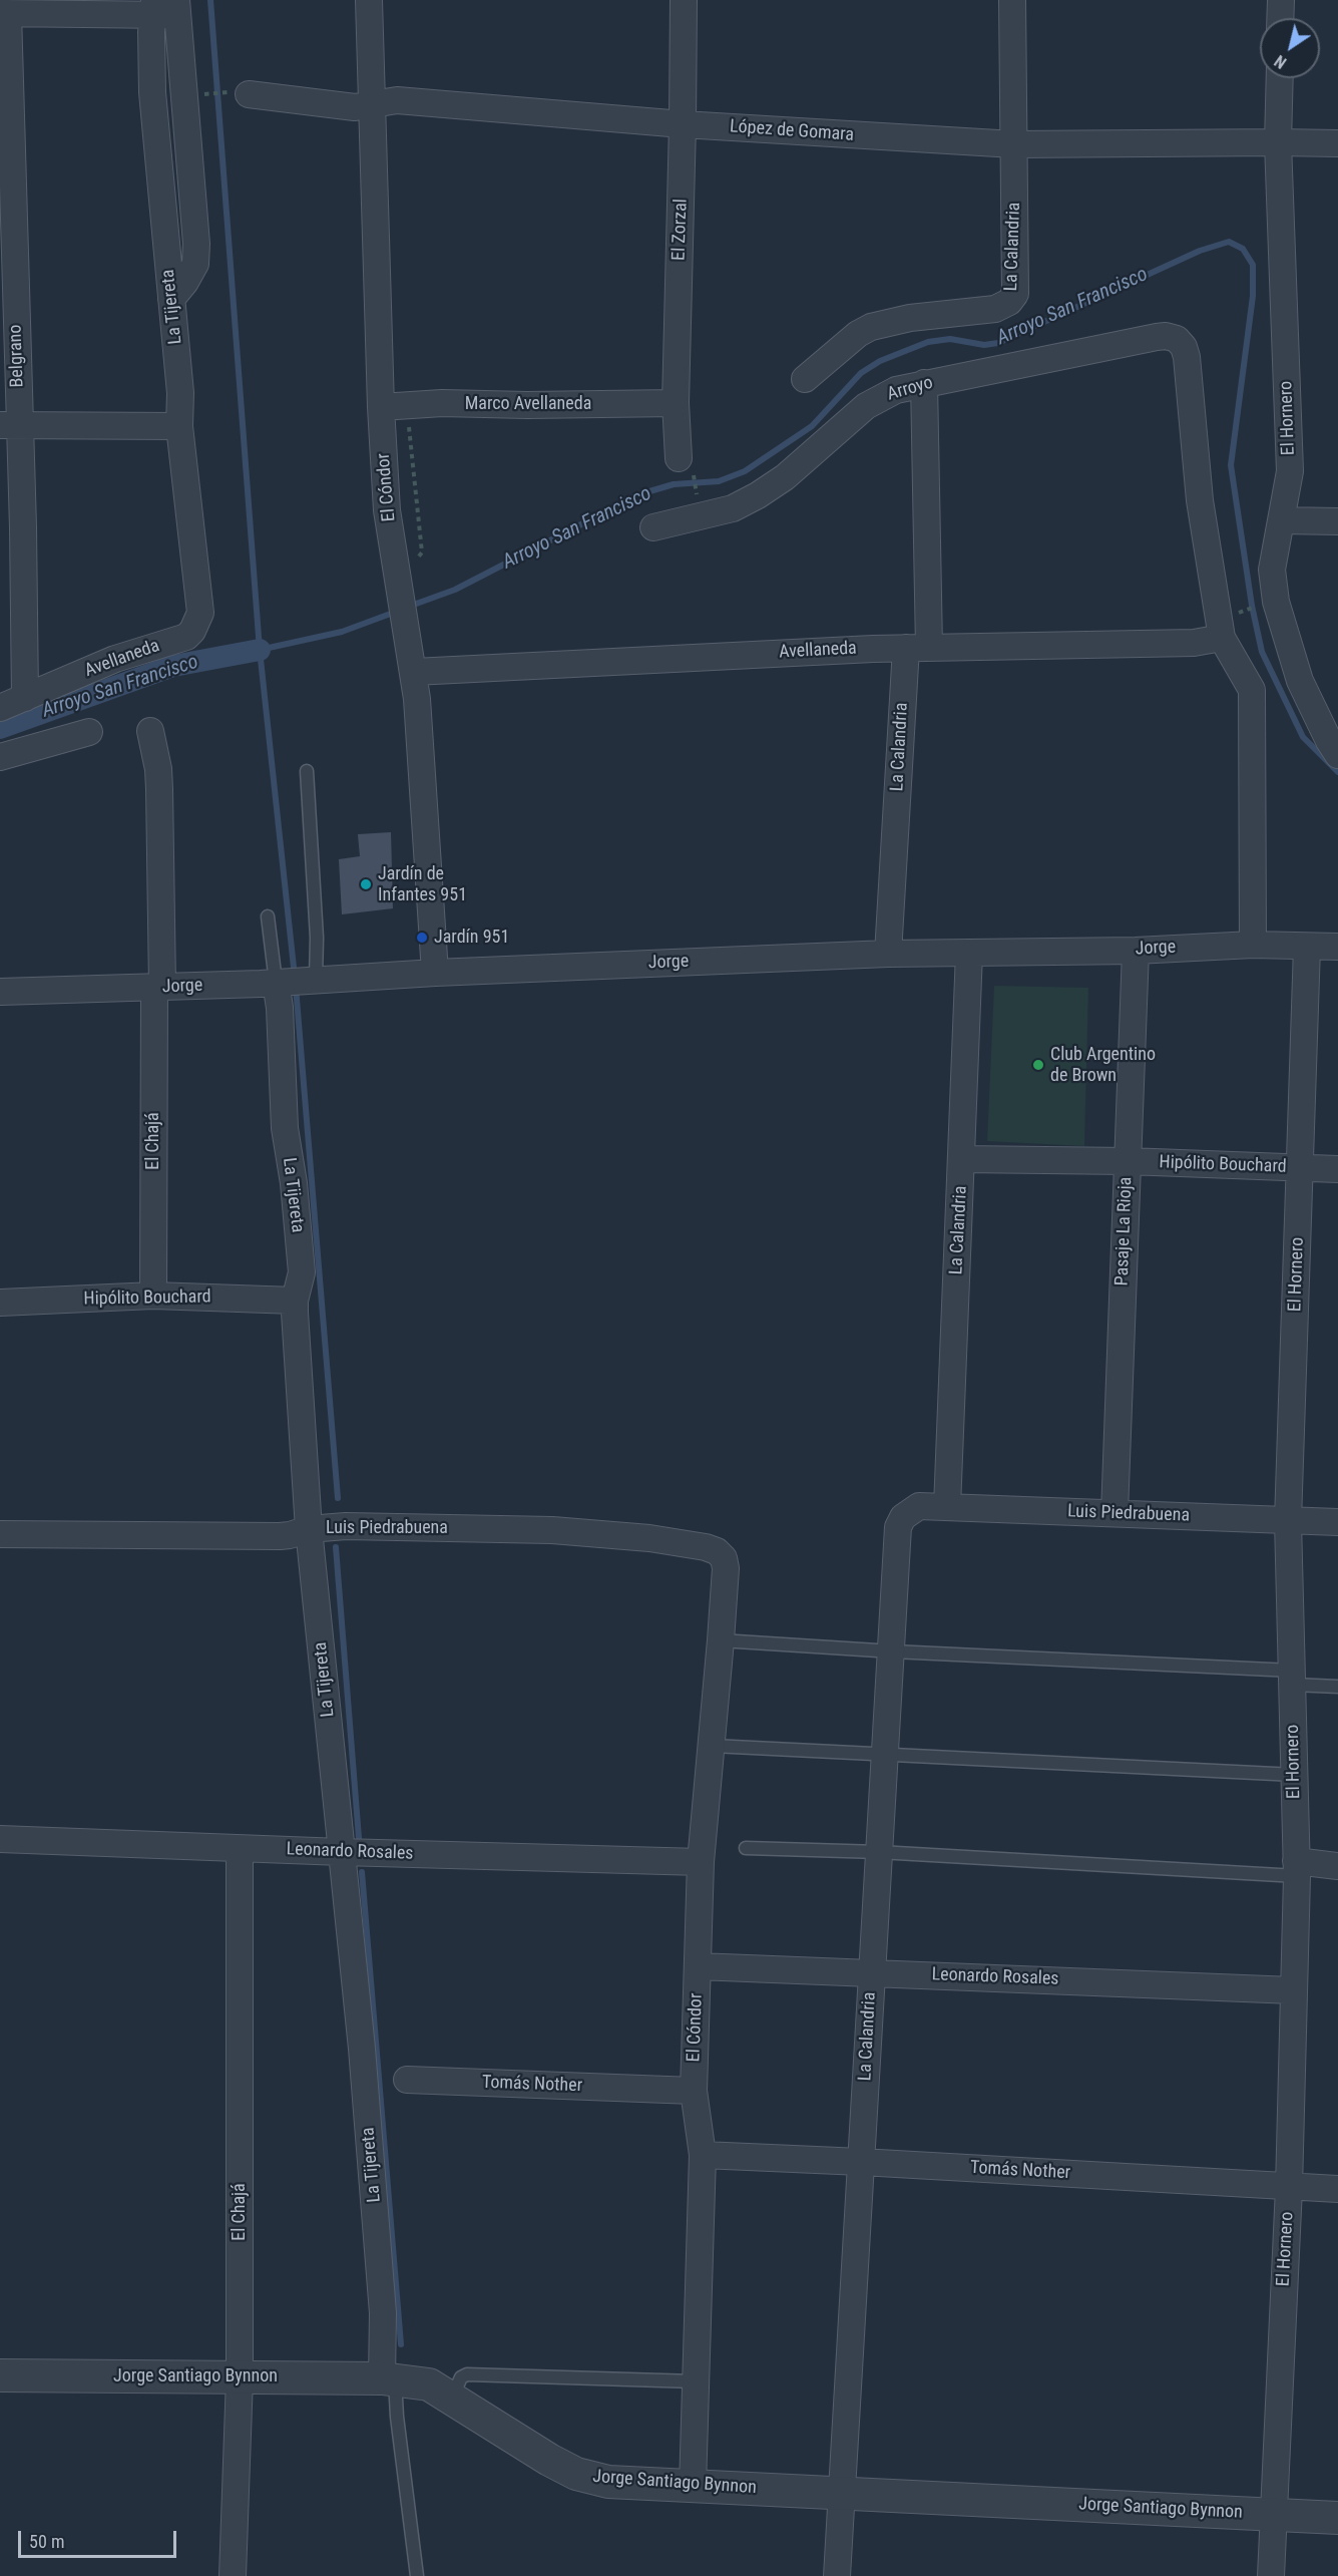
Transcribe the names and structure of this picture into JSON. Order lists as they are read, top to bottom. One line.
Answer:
{"streets":{"street":["López de Gomara","El Zorzal","La Calandria","La Tijereta","Belgrano","Arroyo","Marco Avellaneda","El Hornero","El Cóndor","Avellaneda","Jorge","El Chajá","Hipólito Bouchard","Pasaje La Rioja","Luis Piedrabuena","Leonardo Rosales","Tomás Nother","Jorge Santiago Bynnon"]},"crossings":[["López de Gomara","El Zorzal"],["López de Gomara","La Calandria"],["López de Gomara","El Hornero"],["López de Gomara","El Cóndor"],["El Zorzal","Marco Avellaneda"],["La Calandria","Arroyo"],["La Calandria","Avellaneda"],["La Calandria","Jorge"],["La Calandria","Hipólito Bouchard"],["La Calandria","Luis Piedrabuena"],["La Calandria","Leonardo Rosales"],["La Calandria","Tomás Nother"],["La Calandria","Jorge Santiago Bynnon"],["La Tijereta","Avellaneda"],["La Tijereta","Jorge"],["La Tijereta","Hipólito Bouchard"],["La Tijereta","Luis Piedrabuena"],["La Tijereta","Leonardo Rosales"],["La Tijereta","Jorge Santiago Bynnon"],["Belgrano","Avellaneda"],["Arroyo","Avellaneda"],["Marco Avellaneda","El Cóndor"],["El Hornero","Jorge"],["El Hornero","Hipólito Bouchard"],["El Hornero","Luis Piedrabuena"],["El Hornero","Leonardo Rosales"],["El Hornero","Tomás Nother"],["El Hornero","Jorge Santiago Bynnon"],["El Cóndor","Avellaneda"],["El Cóndor","Jorge"],["El Cóndor","Luis Piedrabuena"],["El Cóndor","Leonardo Rosales"],["El Cóndor","Tomás Nother"],["El Cóndor","Jorge Santiago Bynnon"],["Jorge","El Chajá"],["Jorge","Pasaje La Rioja"],["El Chajá","Hipólito Bouchard"],["El Chajá","Leonardo Rosales"],["El Chajá","Jorge Santiago Bynnon"],["Hipólito Bouchard","Pasaje La Rioja"],["Pasaje La Rioja","Luis Piedrabuena"]],"water":["Arroyo San Francisco"],"places":["Jardín de Infantes 951","Jardín 951","Club Argentino de Brown"],"scale_bar":"50 m","north":"bottom left"}
